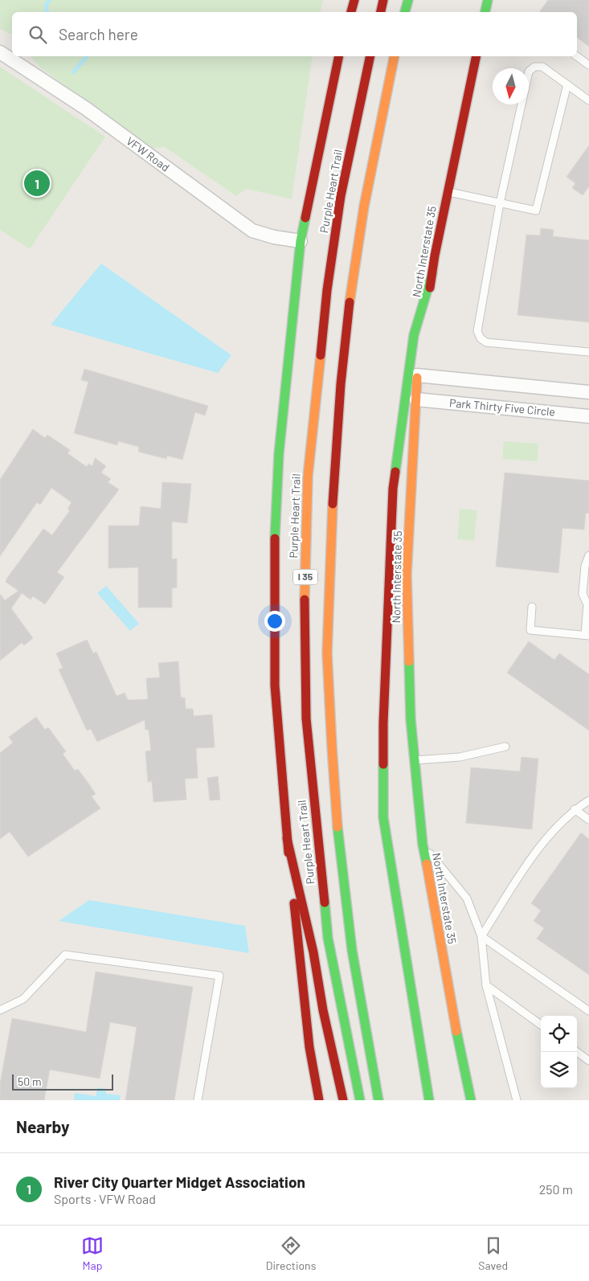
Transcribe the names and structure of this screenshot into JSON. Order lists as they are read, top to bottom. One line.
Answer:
{"streets":{"main road":["Purple Heart Trail","North Interstate 35","I 35"],"street":["VFW Road","Park Thirty Five Circle"]},"crossings":[["North Interstate 35","Park Thirty Five Circle"]],"scale_bar":"50 m","north":"bottom","page":{"search":"Search here","pins":"1","scale":"50 m","heading":"Nearby","list":[{"mark":"1","name":"River City Quarter Midget Association","note":"Sports · VFW Road","value":"250 m"}],"nav":["Map","Directions","Saved"]}}
